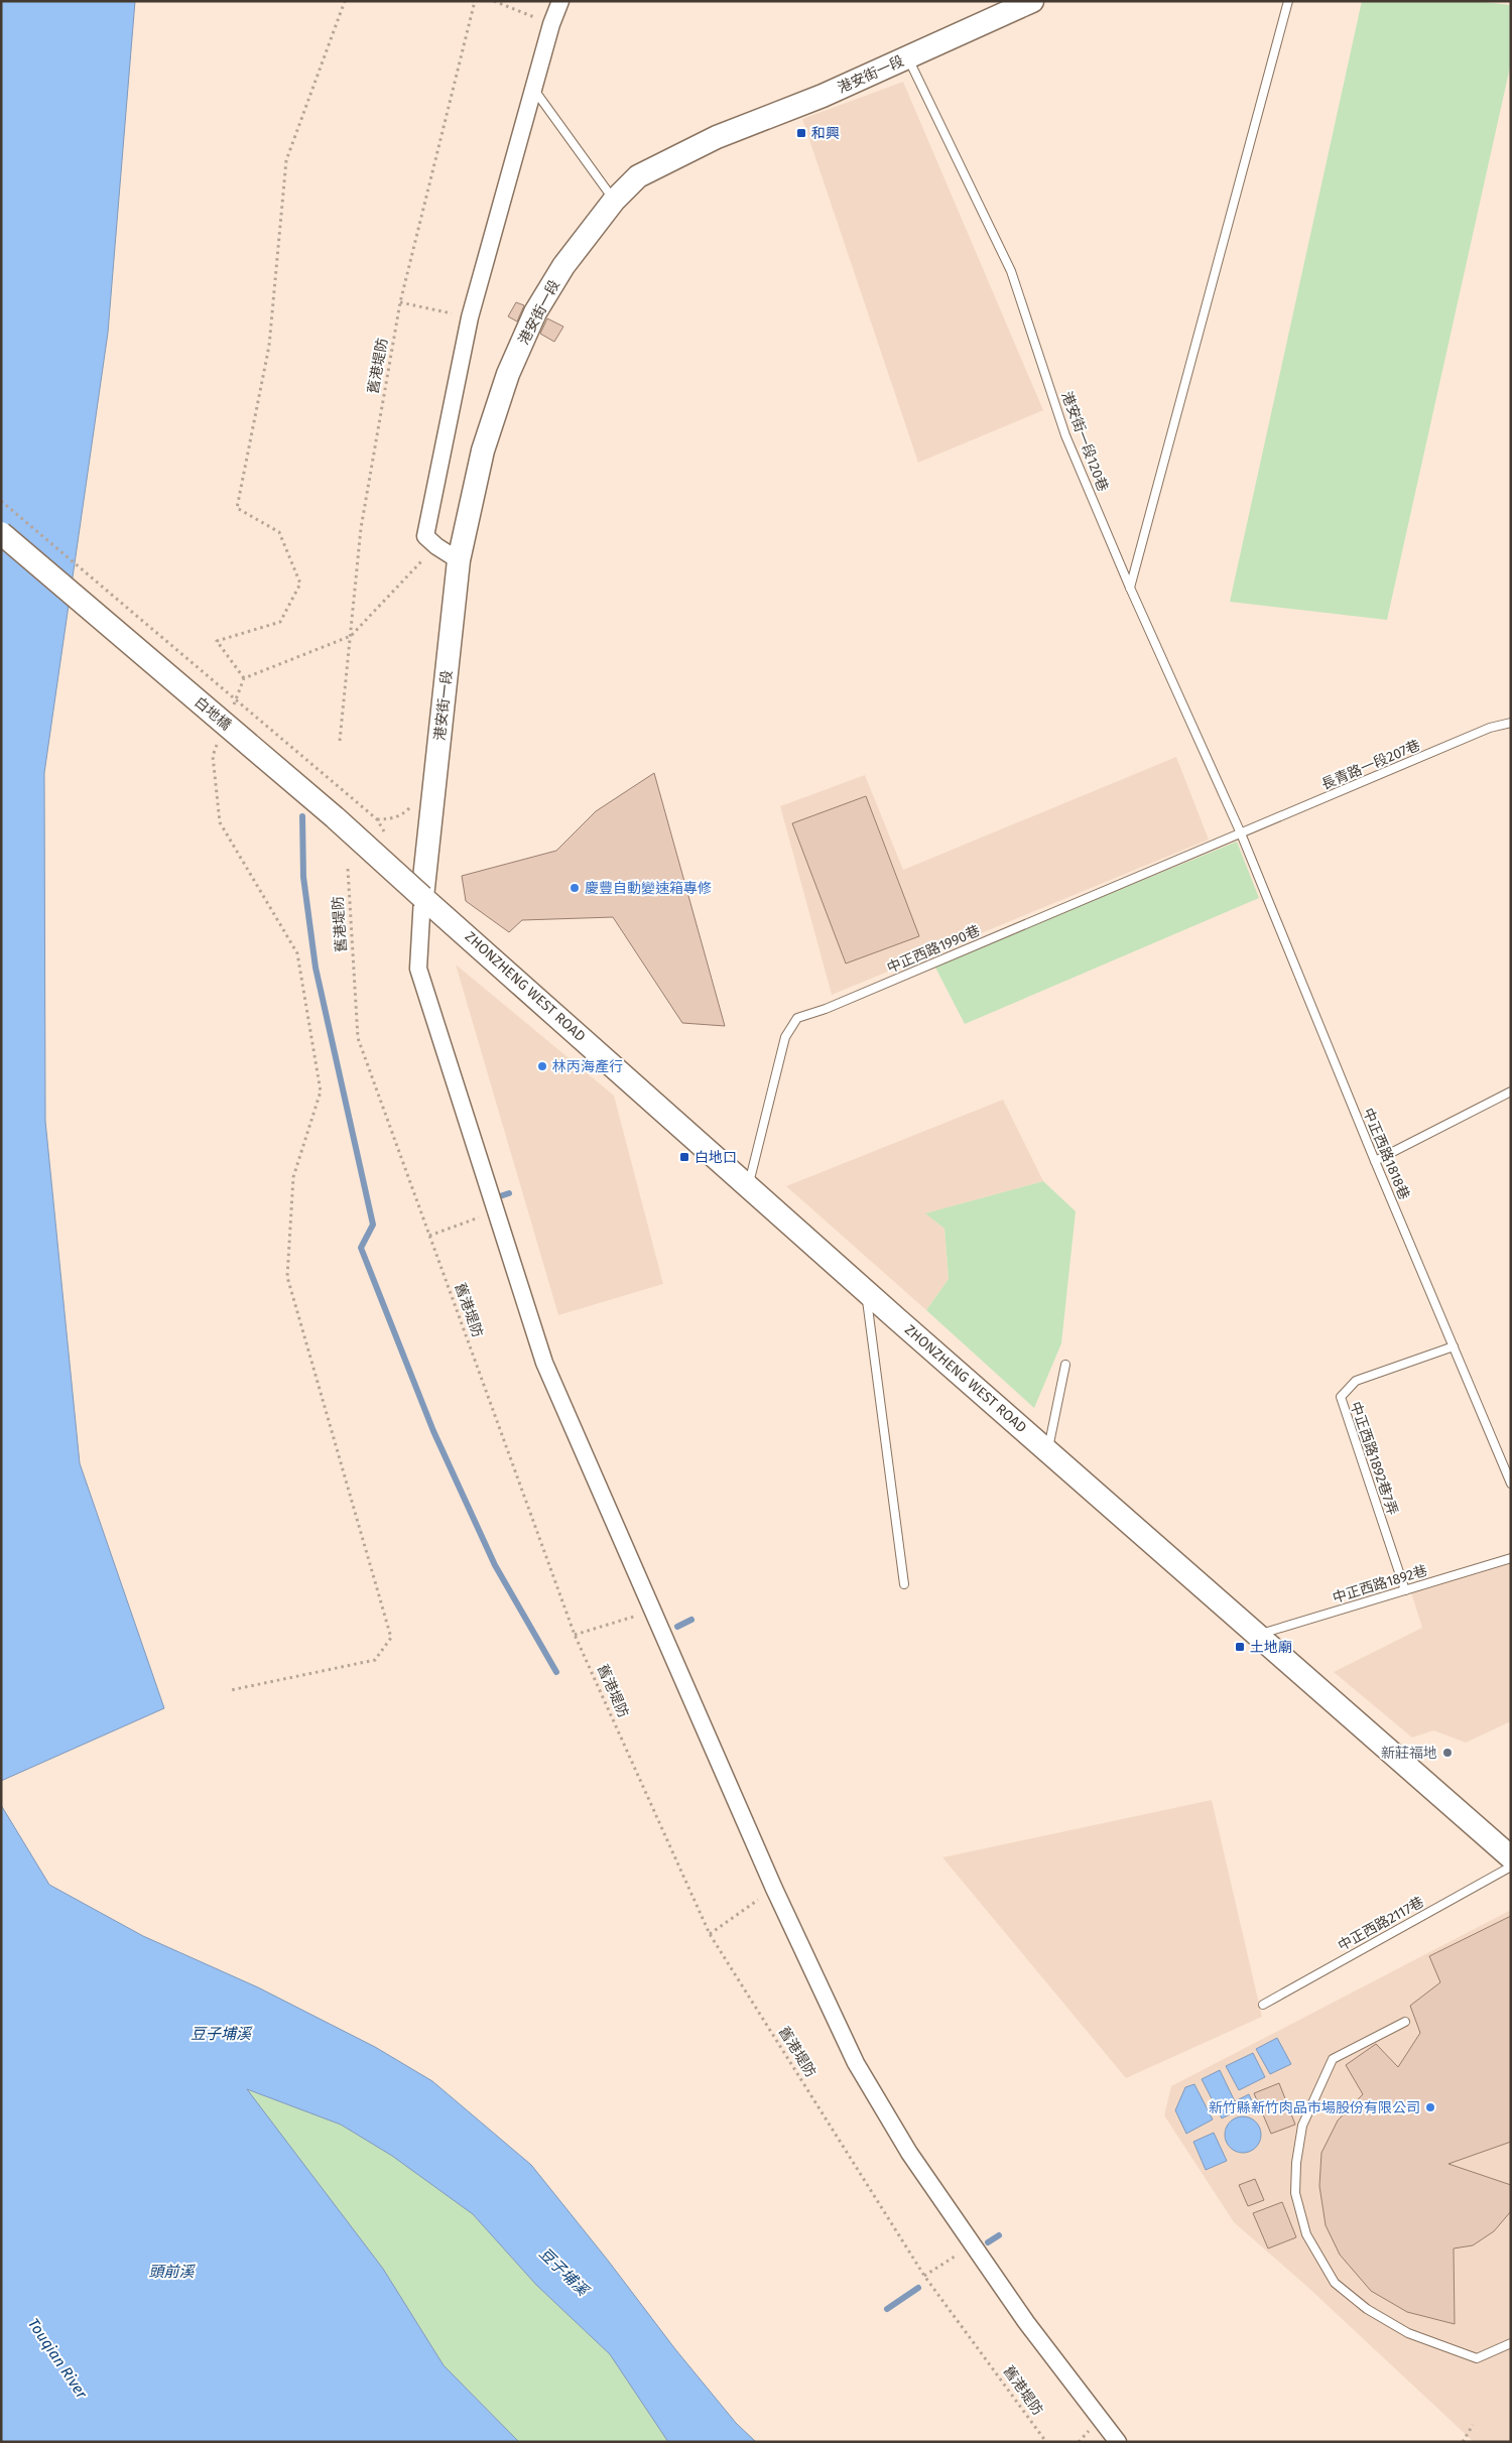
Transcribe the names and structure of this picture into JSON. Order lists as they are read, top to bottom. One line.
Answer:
{"streets":{"main road":["港安街一段","白地橋","ZHONZHENG WEST ROAD"],"lane":["港安街一段120巷","長青路一段207巷","中正西路1990巷","中正西路1818巷","中正西路1892巷7弄","中正西路1892巷","中正西路2117巷"],"path":["舊港堤防"]},"crossings":[["港安街一段","港安街一段120巷"],["港安街一段","白地橋"],["港安街一段","ZHONZHENG WEST ROAD"],["港安街一段120巷","長青路一段207巷"],["港安街一段120巷","中正西路1990巷"],["港安街一段120巷","中正西路1818巷"],["白地橋","ZHONZHENG WEST ROAD"],["長青路一段207巷","中正西路1990巷"],["長青路一段207巷","中正西路1818巷"],["中正西路1990巷","ZHONZHENG WEST ROAD"],["中正西路1990巷","中正西路1818巷"],["ZHONZHENG WEST ROAD","中正西路1892巷"],["中正西路1818巷","中正西路1892巷7弄"],["中正西路1892巷7弄","中正西路1892巷"]],"water":["豆子埔溪","頭前溪","Touqian River"],"places":{"transit":["和興","白地口","土地廟"],"other":["慶豐自動變速箱專修","林丙海產行","新莊福地","新竹縣新竹肉品市場股份有限公司"]}}
